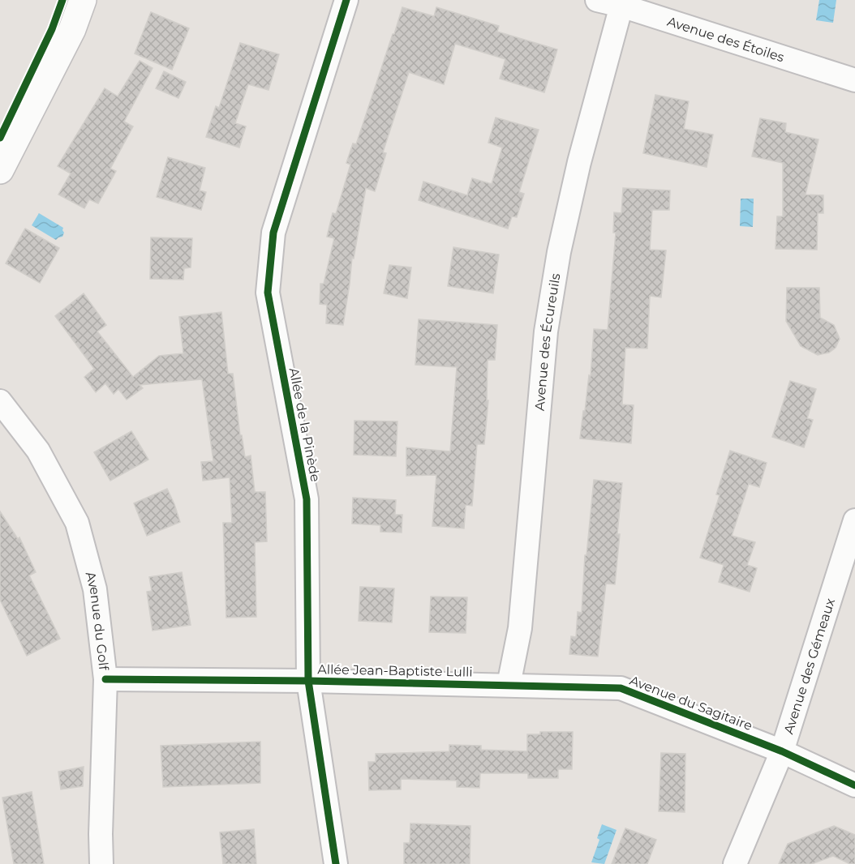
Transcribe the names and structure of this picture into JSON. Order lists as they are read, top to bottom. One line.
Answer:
{"streets":{"street":["Avenue des Étoiles","Avenue des Écureuils","Allée de la Pinède","Avenue du Golf","Avenue des Gémeaux","Allée Jean-Baptiste Lulli","Avenue du Sagitaire"]},"crossings":[["Avenue des Étoiles","Avenue des Écureuils"],["Avenue des Écureuils","Allée Jean-Baptiste Lulli"],["Avenue des Écureuils","Avenue du Sagitaire"],["Allée de la Pinède","Allée Jean-Baptiste Lulli"],["Avenue du Golf","Allée Jean-Baptiste Lulli"],["Avenue des Gémeaux","Avenue du Sagitaire"],["Allée Jean-Baptiste Lulli","Avenue du Sagitaire"]]}
